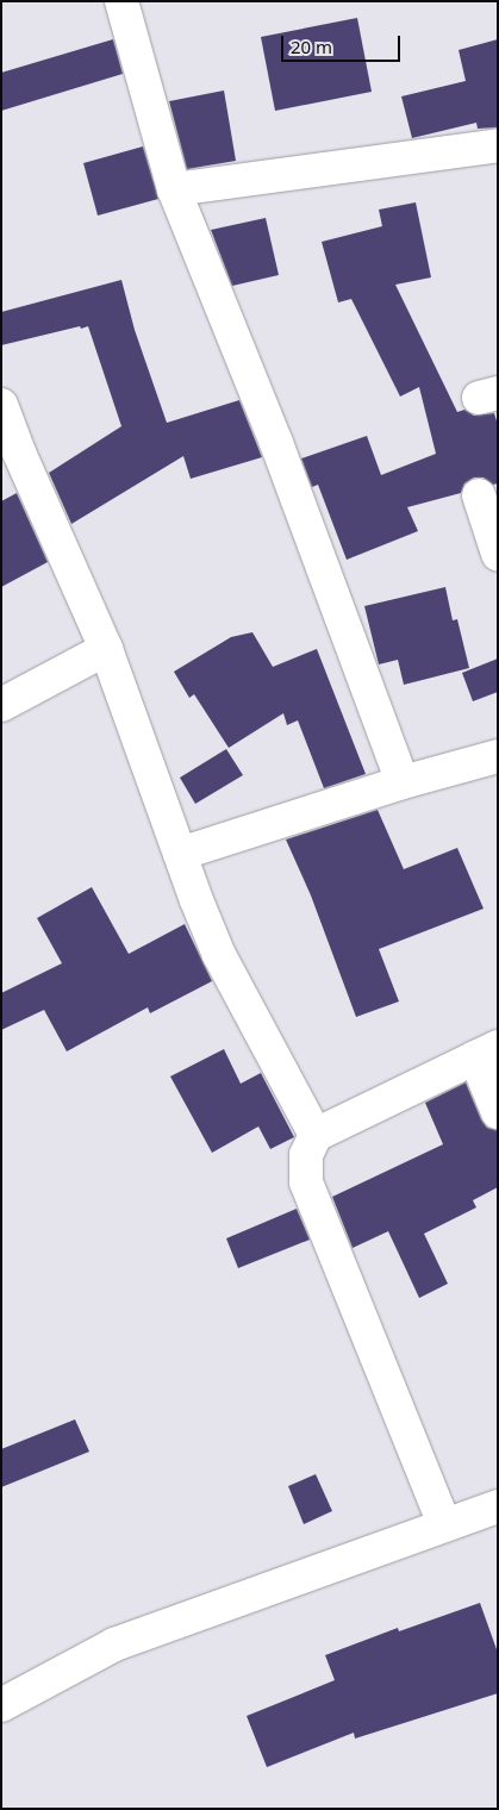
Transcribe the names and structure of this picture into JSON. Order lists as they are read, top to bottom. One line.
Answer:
{"scale_bar":"20 m"}
